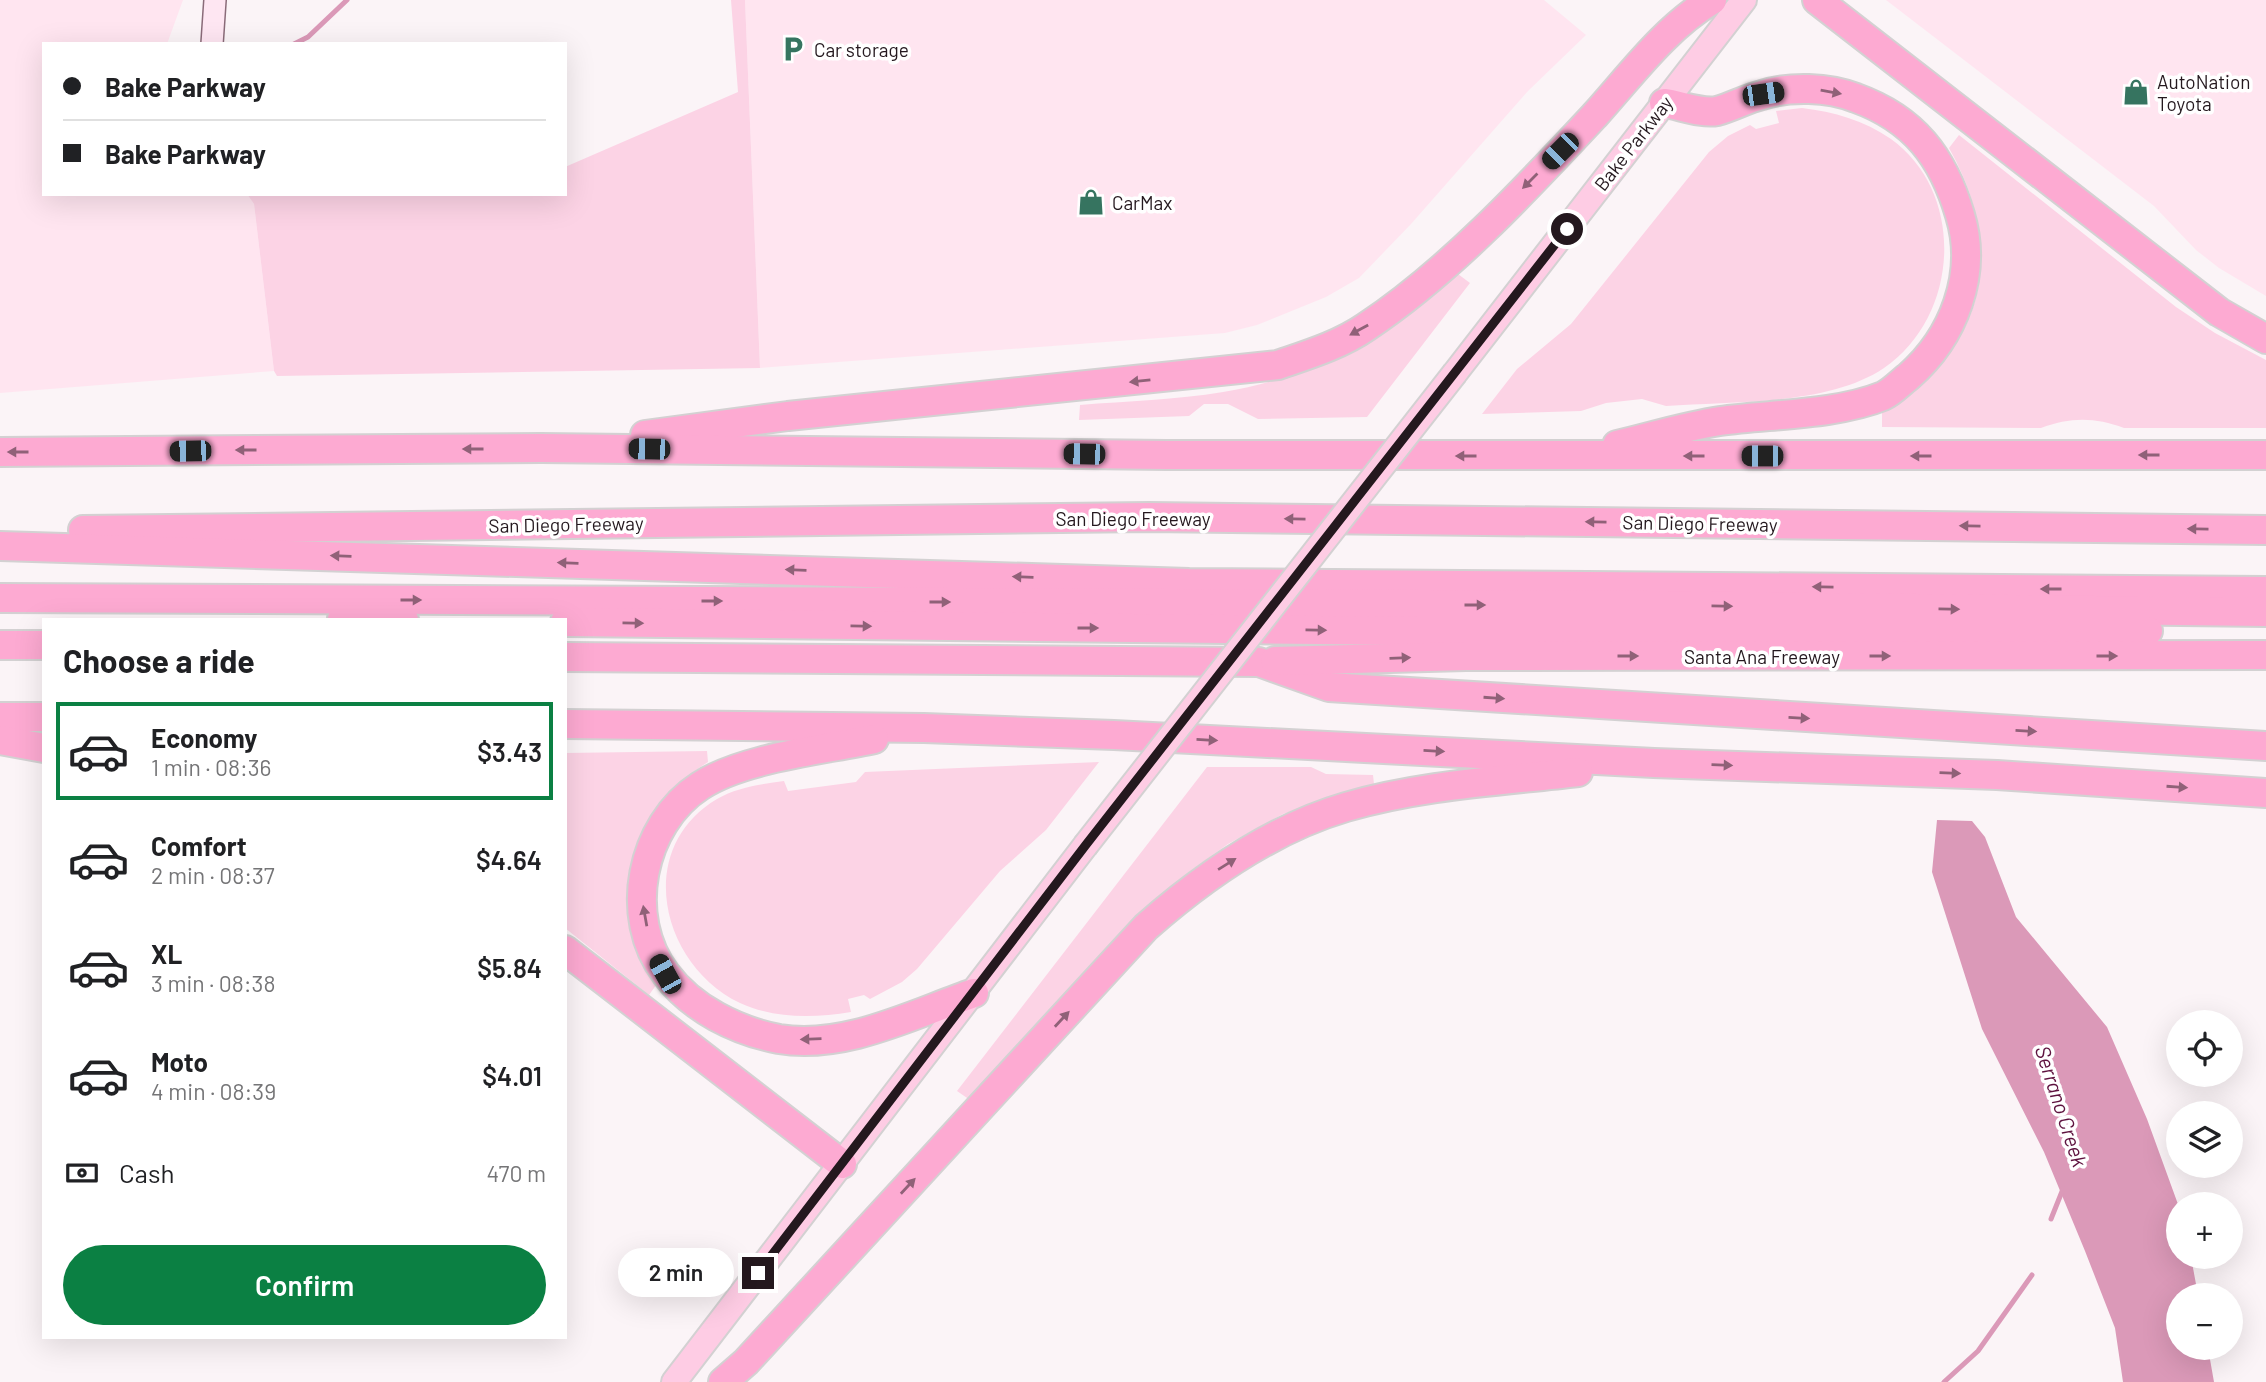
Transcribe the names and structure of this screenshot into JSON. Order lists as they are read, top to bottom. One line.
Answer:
{"streets":{"highway":["San Diego Freeway","Santa Ana Freeway"],"main road":["Bake Parkway"]},"water":["Serrano Creek"],"places":{"parking":["Car storage"],"shop":["AutoNation Toyota","CarMax"]},"page":{"banner":["Bake Parkway","Bake Parkway"],"heading":"Choose a ride","list":[{"name":"Economy","note":"1 min · 08:36","value":"$3.43"},{"name":"Comfort","note":"2 min · 08:37","value":"$4.64"},{"name":"XL","note":"3 min · 08:38","value":"$5.84"},{"name":"Moto","note":"4 min · 08:39","value":"$4.01"}],"map_buttons":["+","−"],"pay":["Cash","470 m"],"buttons":"Confirm","bubble":"2 min"}}
